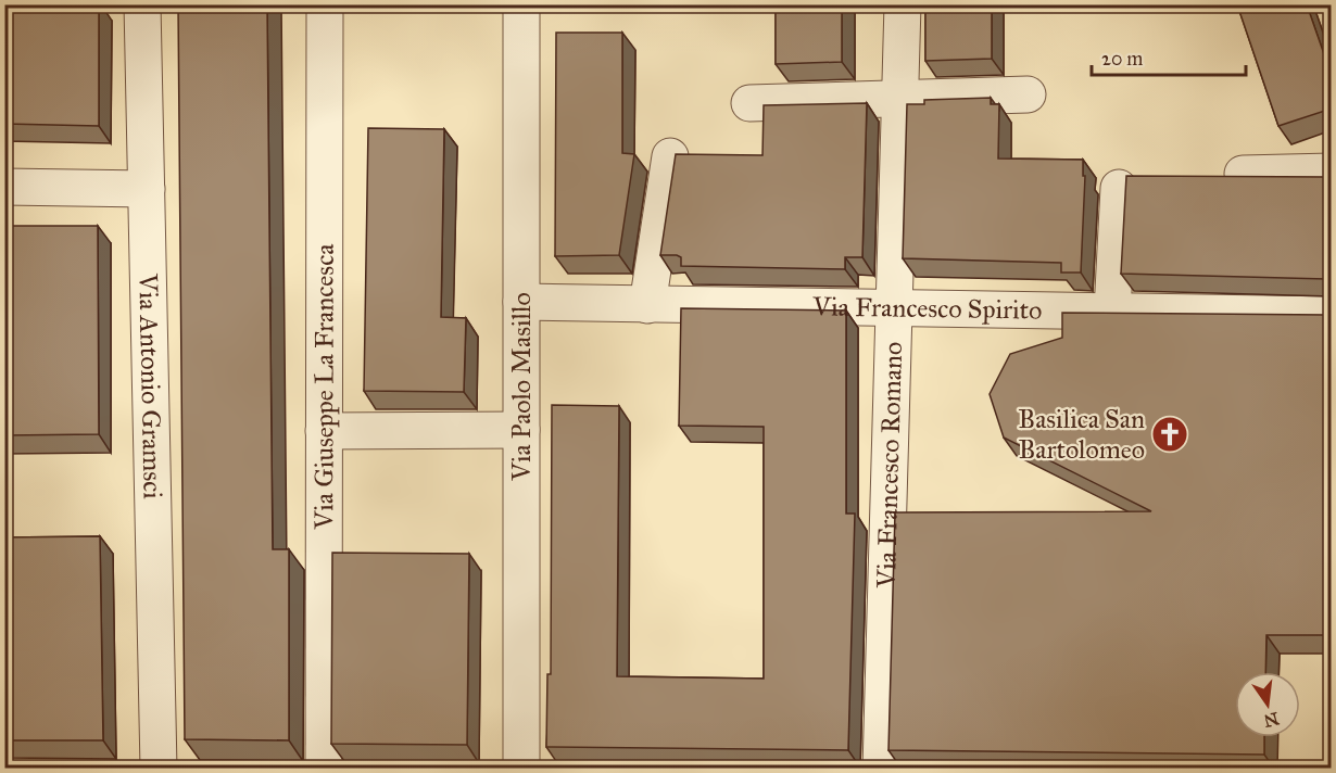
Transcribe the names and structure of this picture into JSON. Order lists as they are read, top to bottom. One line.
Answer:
{"streets":{"street":["Via Francesco Spirito","Via Antonio Gramsci","Via Giuseppe La Francesca","Via Paolo Masillo","Via Francesco Romano"]},"crossings":[["Via Francesco Spirito","Via Paolo Masillo"],["Via Francesco Spirito","Via Francesco Romano"]],"places":{"church":["Basilica San Bartolomeo"]},"scale_bar":"20 m","north":"bottom"}
